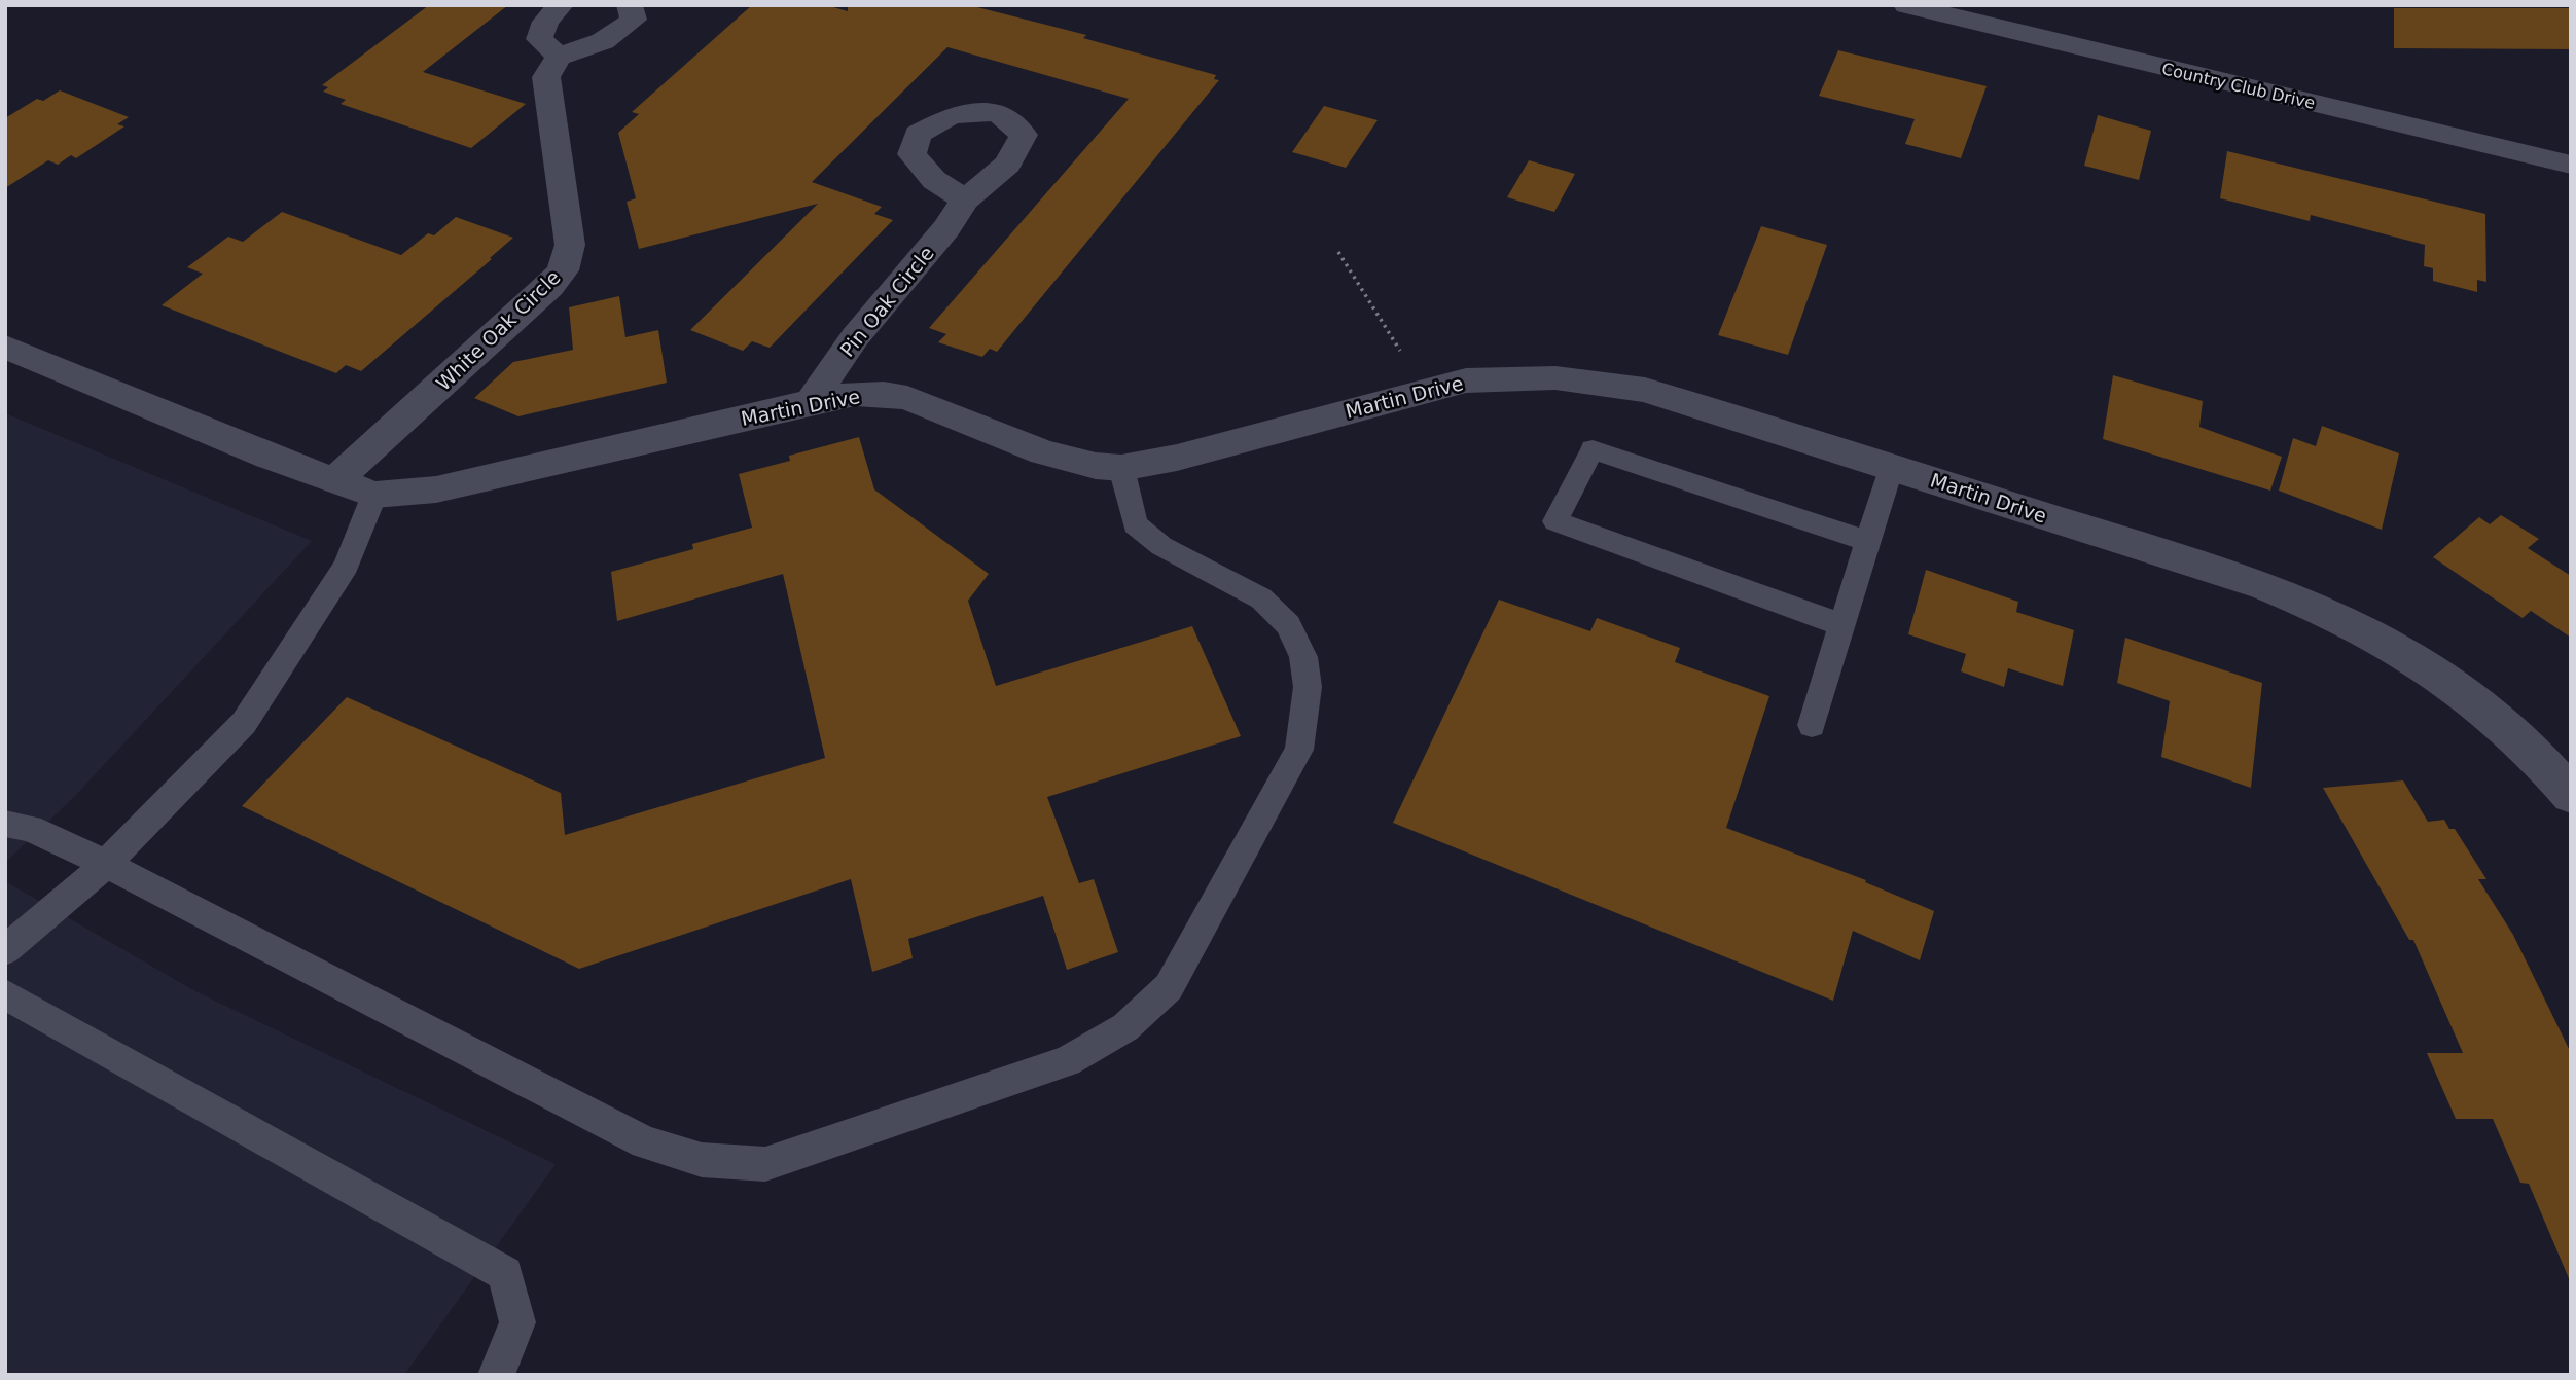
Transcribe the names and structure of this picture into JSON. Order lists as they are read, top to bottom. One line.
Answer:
{"streets":{"street":["Country Club Drive","Pin Oak Circle","White Oak Circle","Martin Drive"]},"crossings":[["Pin Oak Circle","Martin Drive"],["White Oak Circle","Martin Drive"]]}
